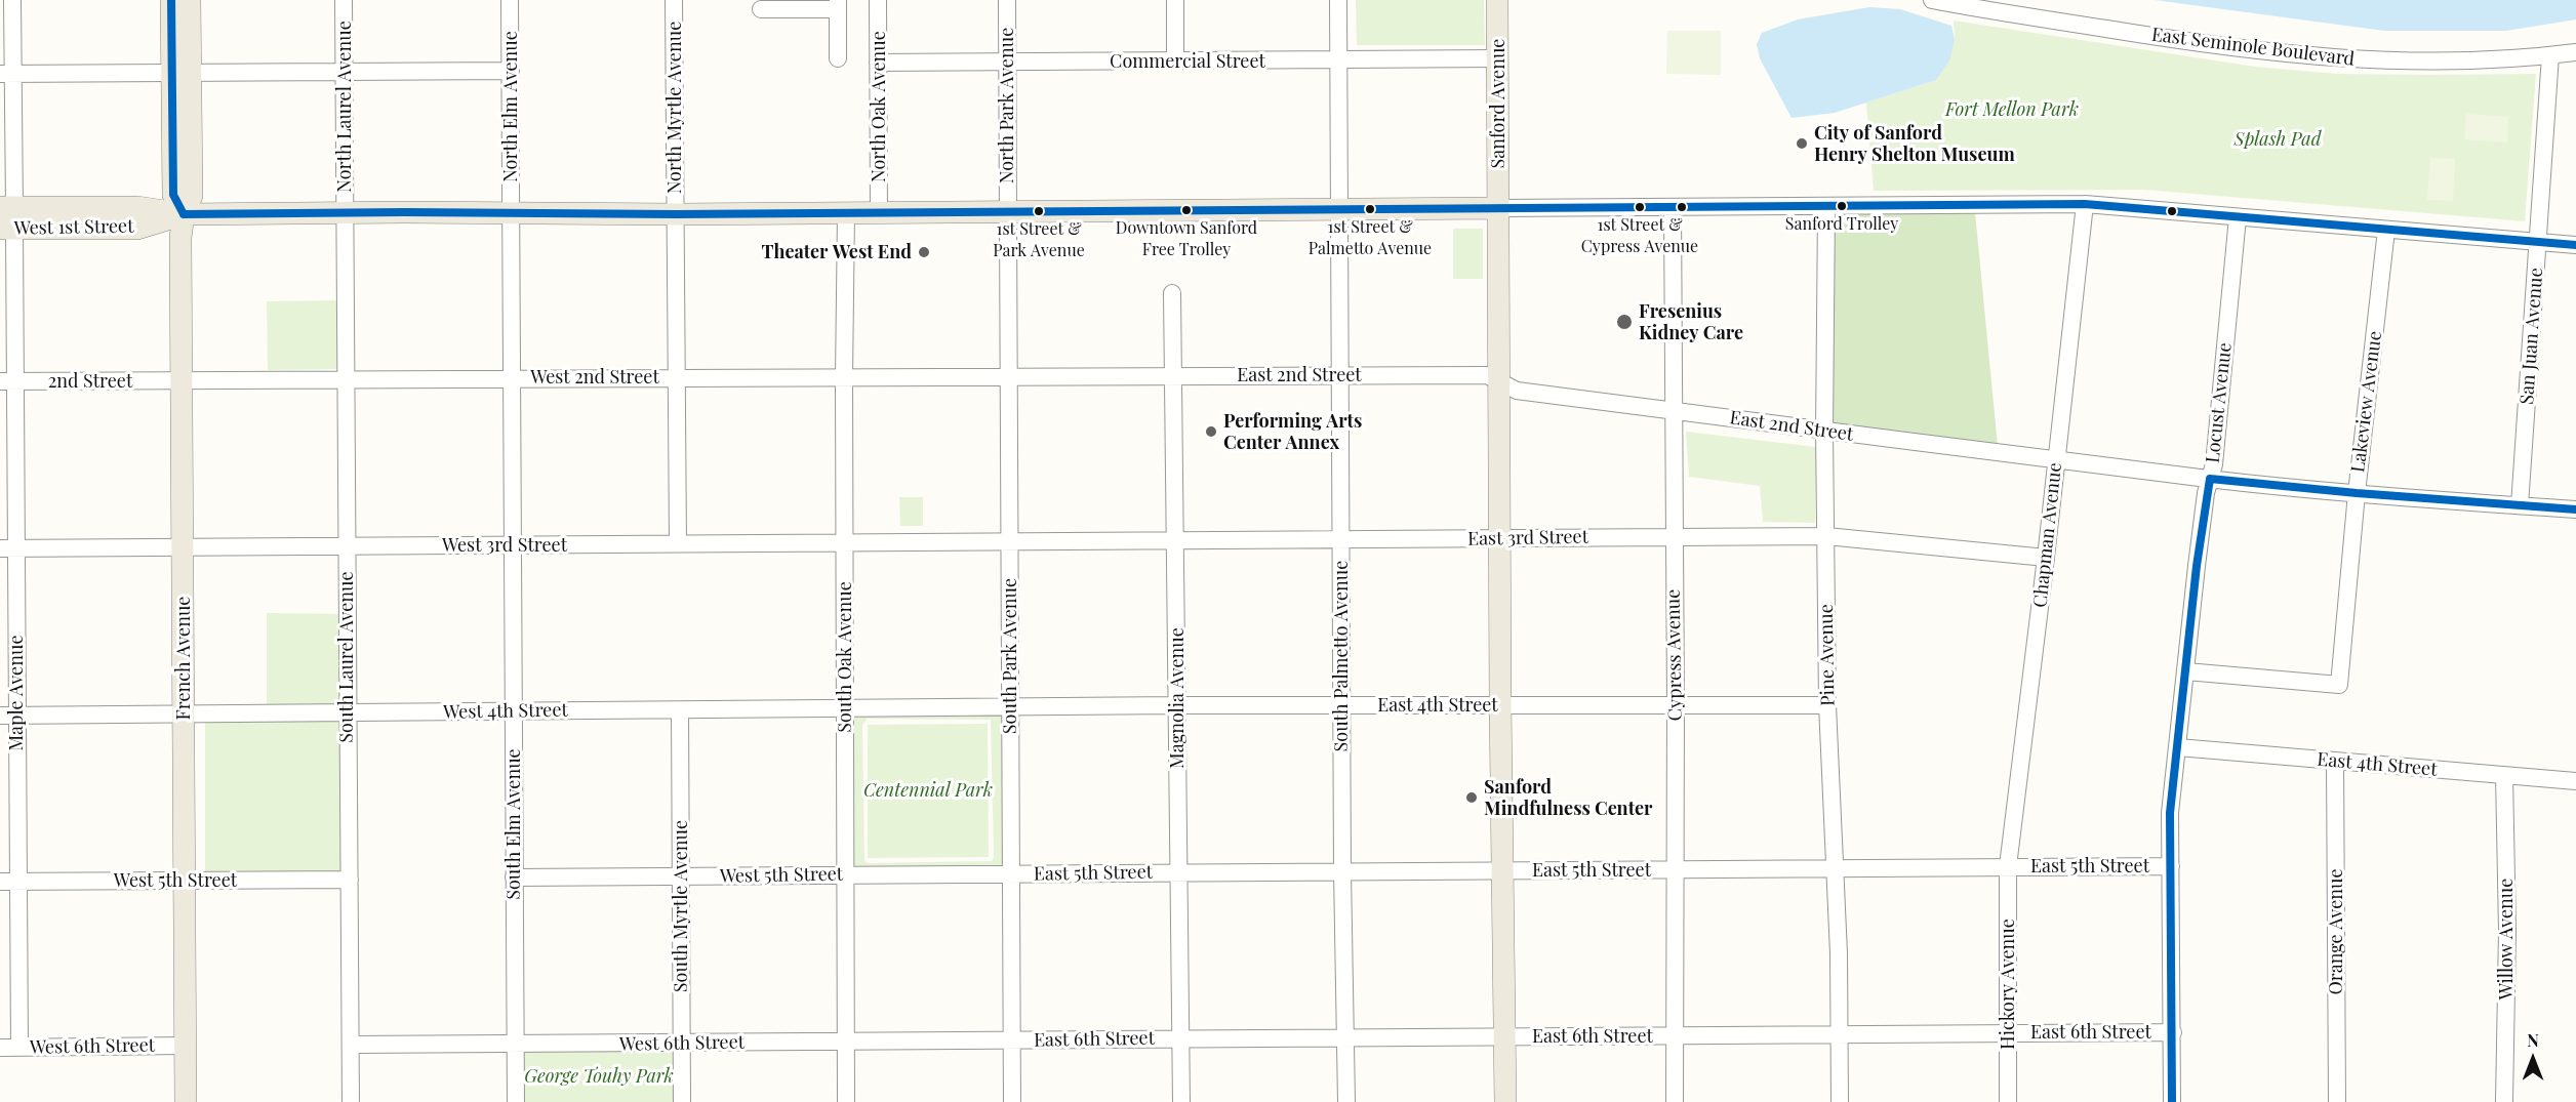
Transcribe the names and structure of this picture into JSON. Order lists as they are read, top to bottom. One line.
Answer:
{"streets":{"main road":["Sanford Avenue","West 1st Street","French Avenue"],"street":["East Seminole Boulevard","Commercial Street","North Park Avenue","North Laurel Avenue","North Elm Avenue","North Oak Avenue","North Myrtle Avenue","San Juan Avenue","East 2nd Street","West 2nd Street","2nd Street","Lakeview Avenue","Locust Avenue","Chapman Avenue","East 3rd Street","West 3rd Street","Cypress Avenue","Pine Avenue","South Park Avenue","South Palmetto Avenue","South Laurel Avenue","South Oak Avenue","Maple Avenue","Magnolia Avenue","East 4th Street","West 4th Street","South Elm Avenue","East 5th Street","West 5th Street","South Myrtle Avenue","Orange Avenue","Willow Avenue","Hickory Avenue","East 6th Street","West 6th Street"]},"crossings":[["East Seminole Boulevard","San Juan Avenue"],["Commercial Street","Sanford Avenue"],["Commercial Street","North Park Avenue"],["Commercial Street","North Oak Avenue"],["Commercial Street","South Palmetto Avenue"],["Sanford Avenue","West 1st Street"],["Sanford Avenue","East 2nd Street"],["Sanford Avenue","East 3rd Street"],["Sanford Avenue","East 4th Street"],["Sanford Avenue","East 5th Street"],["Sanford Avenue","East 6th Street"],["North Park Avenue","West 1st Street"],["North Park Avenue","South Park Avenue"],["North Laurel Avenue","West 1st Street"],["North Laurel Avenue","South Laurel Avenue"],["North Elm Avenue","West 1st Street"],["North Elm Avenue","South Elm Avenue"],["North Oak Avenue","West 1st Street"],["North Myrtle Avenue","West 1st Street"],["West 1st Street","South Park Avenue"],["West 1st Street","South Palmetto Avenue"],["West 1st Street","South Laurel Avenue"],["West 1st Street","South Oak Avenue"],["West 1st Street","French Avenue"],["West 1st Street","Maple Avenue"],["West 1st Street","South Elm Avenue"],["San Juan Avenue","East 2nd Street"],["East 2nd Street","West 2nd Street"],["East 2nd Street","Lakeview Avenue"],["East 2nd Street","Locust Avenue"],["East 2nd Street","Chapman Avenue"],["East 2nd Street","Cypress Avenue"],["East 2nd Street","Pine Avenue"],["East 2nd Street","South Park Avenue"],["East 2nd Street","South Palmetto Avenue"],["East 2nd Street","Magnolia Avenue"],["West 2nd Street","2nd Street"],["West 2nd Street","South Park Avenue"],["West 2nd Street","South Laurel Avenue"],["West 2nd Street","South Oak Avenue"],["West 2nd Street","French Avenue"],["West 2nd Street","South Elm Avenue"],["2nd Street","French Avenue"],["2nd Street","Maple Avenue"],["Lakeview Avenue","Locust Avenue"],["Locust Avenue","East 4th Street"],["Locust Avenue","East 5th Street"],["Locust Avenue","East 6th Street"],["Chapman Avenue","East 3rd Street"],["Chapman Avenue","East 5th Street"],["Chapman Avenue","Hickory Avenue"],["East 3rd Street","West 3rd Street"],["East 3rd Street","Cypress Avenue"],["East 3rd Street","Pine Avenue"],["East 3rd Street","South Park Avenue"],["East 3rd Street","South Palmetto Avenue"],["East 3rd Street","Magnolia Avenue"],["West 3rd Street","South Park Avenue"],["West 3rd Street","South Laurel Avenue"],["West 3rd Street","South Oak Avenue"],["West 3rd Street","French Avenue"],["West 3rd Street","Maple Avenue"],["West 3rd Street","South Elm Avenue"],["Cypress Avenue","East 4th Street"],["Cypress Avenue","East 5th Street"],["Cypress Avenue","East 6th Street"],["Pine Avenue","East 4th Street"],["Pine Avenue","East 5th Street"],["Pine Avenue","East 6th Street"],["South Park Avenue","East 4th Street"],["South Park Avenue","West 4th Street"],["South Park Avenue","East 5th Street"],["South Park Avenue","West 5th Street"],["South Park Avenue","East 6th Street"],["South Park Avenue","West 6th Street"],["South Palmetto Avenue","East 4th Street"],["South Palmetto Avenue","East 5th Street"],["South Palmetto Avenue","East 6th Street"],["South Laurel Avenue","West 4th Street"],["South Laurel Avenue","West 5th Street"],["South Laurel Avenue","West 6th Street"],["South Oak Avenue","West 4th Street"],["South Oak Avenue","West 5th Street"],["South Oak Avenue","West 6th Street"],["French Avenue","West 4th Street"],["French Avenue","West 5th Street"],["French Avenue","West 6th Street"],["Maple Avenue","West 4th Street"],["Maple Avenue","West 5th Street"],["Maple Avenue","West 6th Street"],["Magnolia Avenue","East 4th Street"],["Magnolia Avenue","East 5th Street"],["Magnolia Avenue","East 6th Street"],["East 4th Street","West 4th Street"],["East 4th Street","Orange Avenue"],["East 4th Street","Willow Avenue"],["West 4th Street","South Elm Avenue"],["West 4th Street","South Myrtle Avenue"],["South Elm Avenue","West 5th Street"],["South Elm Avenue","West 6th Street"],["East 5th Street","West 5th Street"],["East 5th Street","Hickory Avenue"],["West 5th Street","South Myrtle Avenue"],["South Myrtle Avenue","West 6th Street"],["Hickory Avenue","East 6th Street"],["East 6th Street","West 6th Street"]],"parks":["Fort Mellon Park","Splash Pad","Centennial Park","George Touhy Park"],"places":["City of Sanford Henry Shelton Museum","Sanford Trolley","1st Street & Cypress Avenue","1st Street & Palmetto Avenue","Downtown Sanford Free Trolley","1st Street & Park Avenue","Theater West End","Fresenius Kidney Care","Performing Arts Center Annex","Sanford Mindfulness Center"],"north":"top"}
